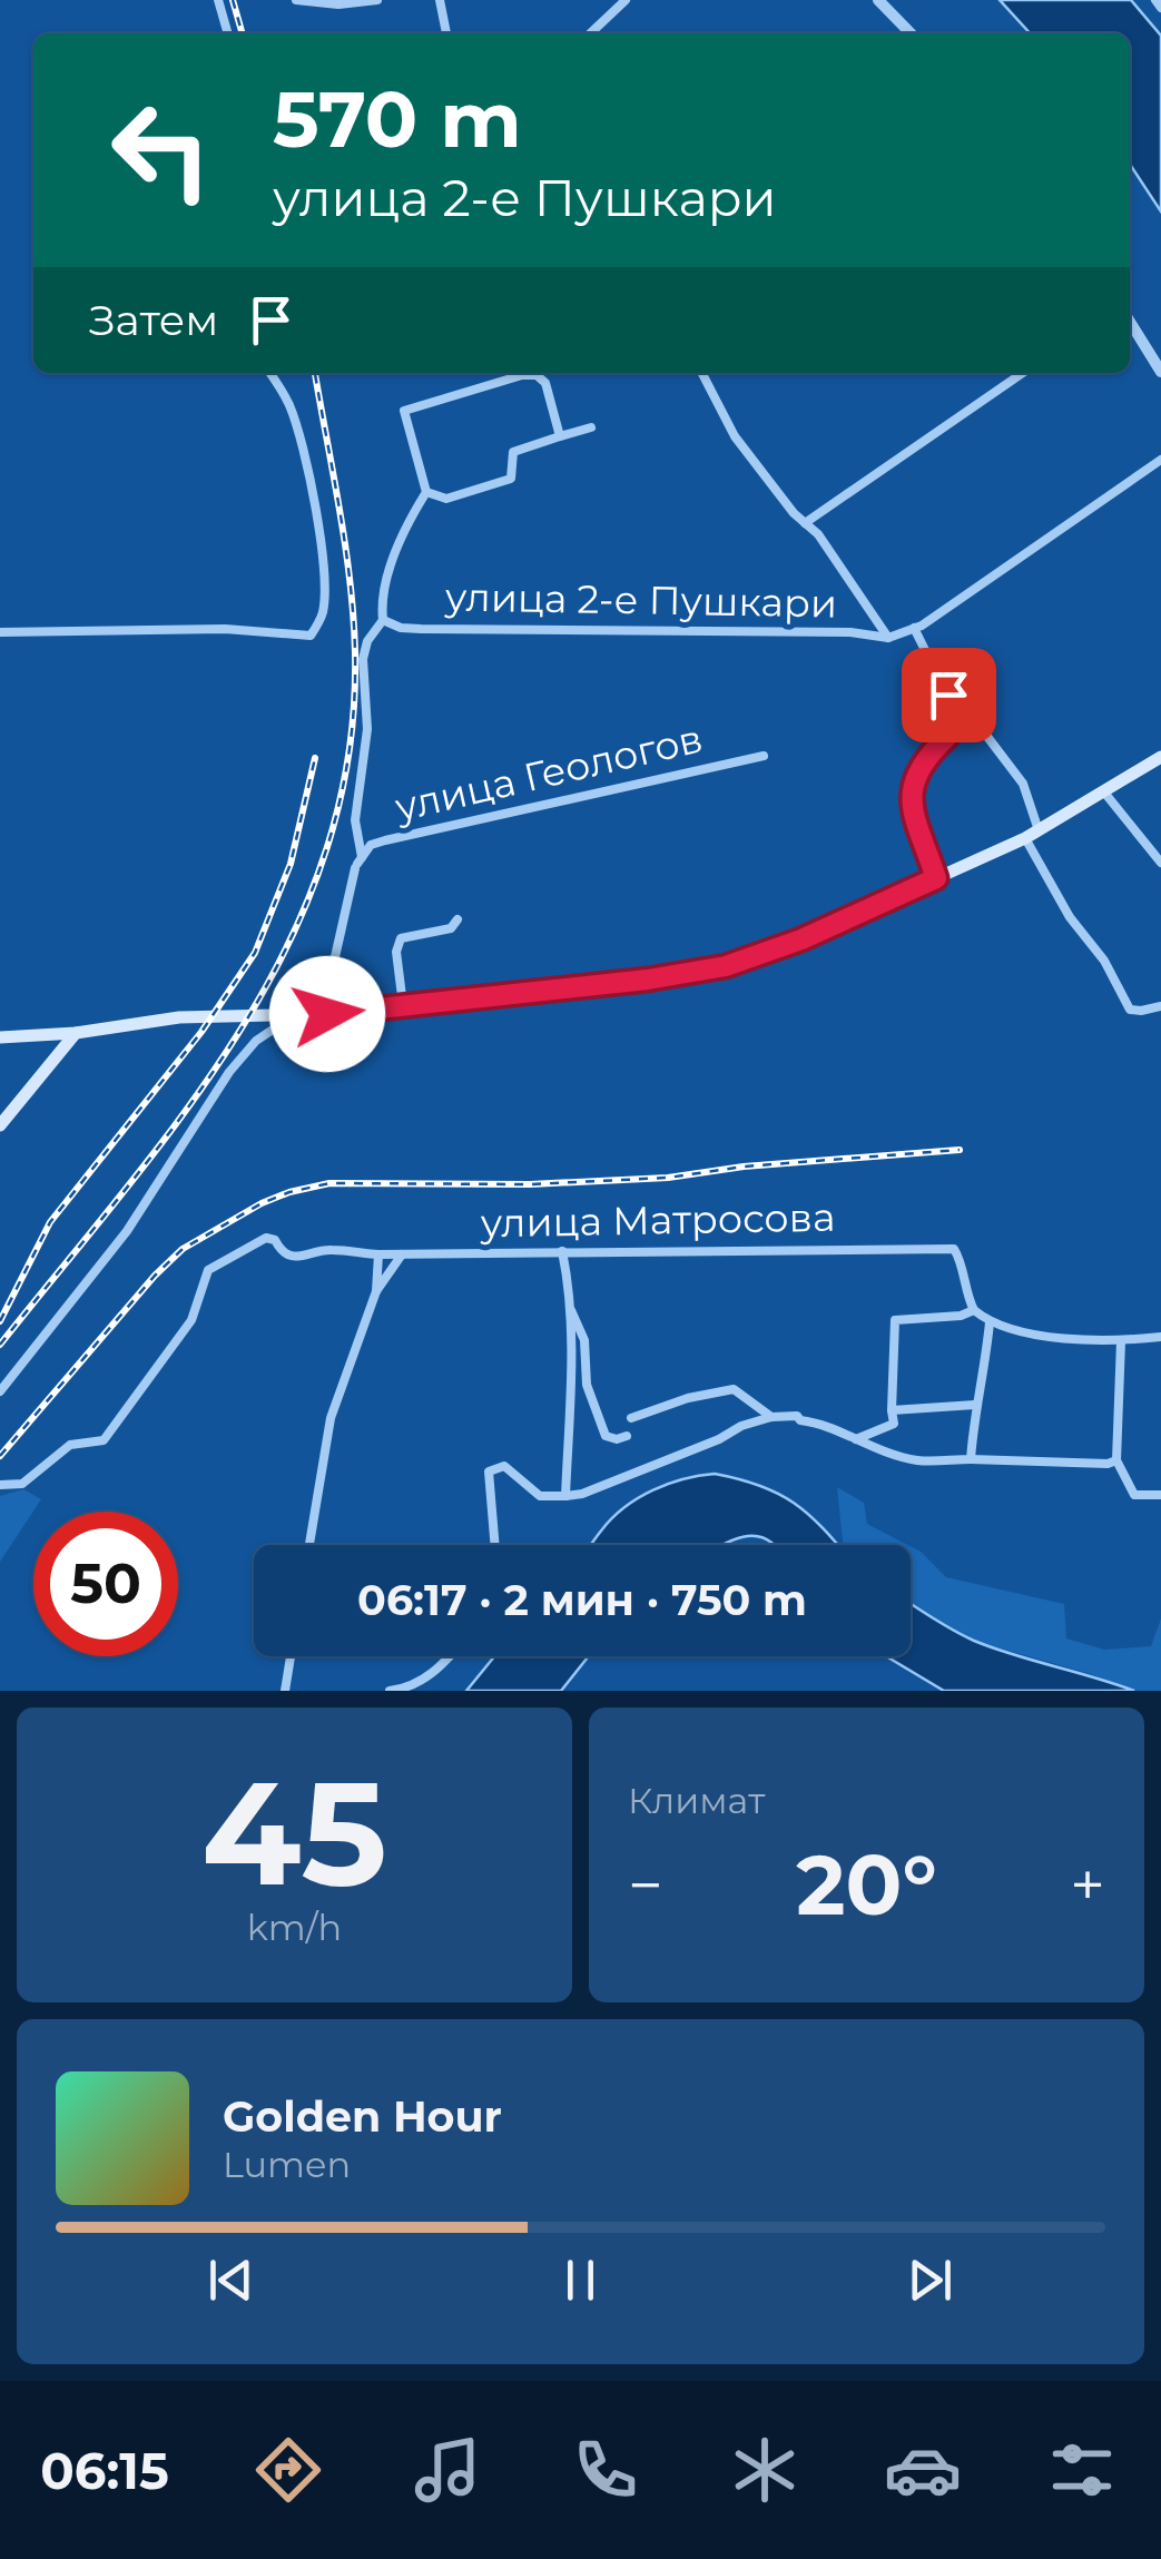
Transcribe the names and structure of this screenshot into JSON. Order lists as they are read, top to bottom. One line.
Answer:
{"streets":{"street":["улица 2-е Пушкари","улица Геологов","улица Матросова"]},"page":{"turn":["570 m","улица 2-е Пушкари"],"then":"Затем","limit":"50","trip":"06:17 · 2 мин · 750 m","tile":[["45","km/h"],"Климат"],"heat":["−","20°","+"],"song":["Golden Hour","Lumen"],"tabs":"06:15"}}
